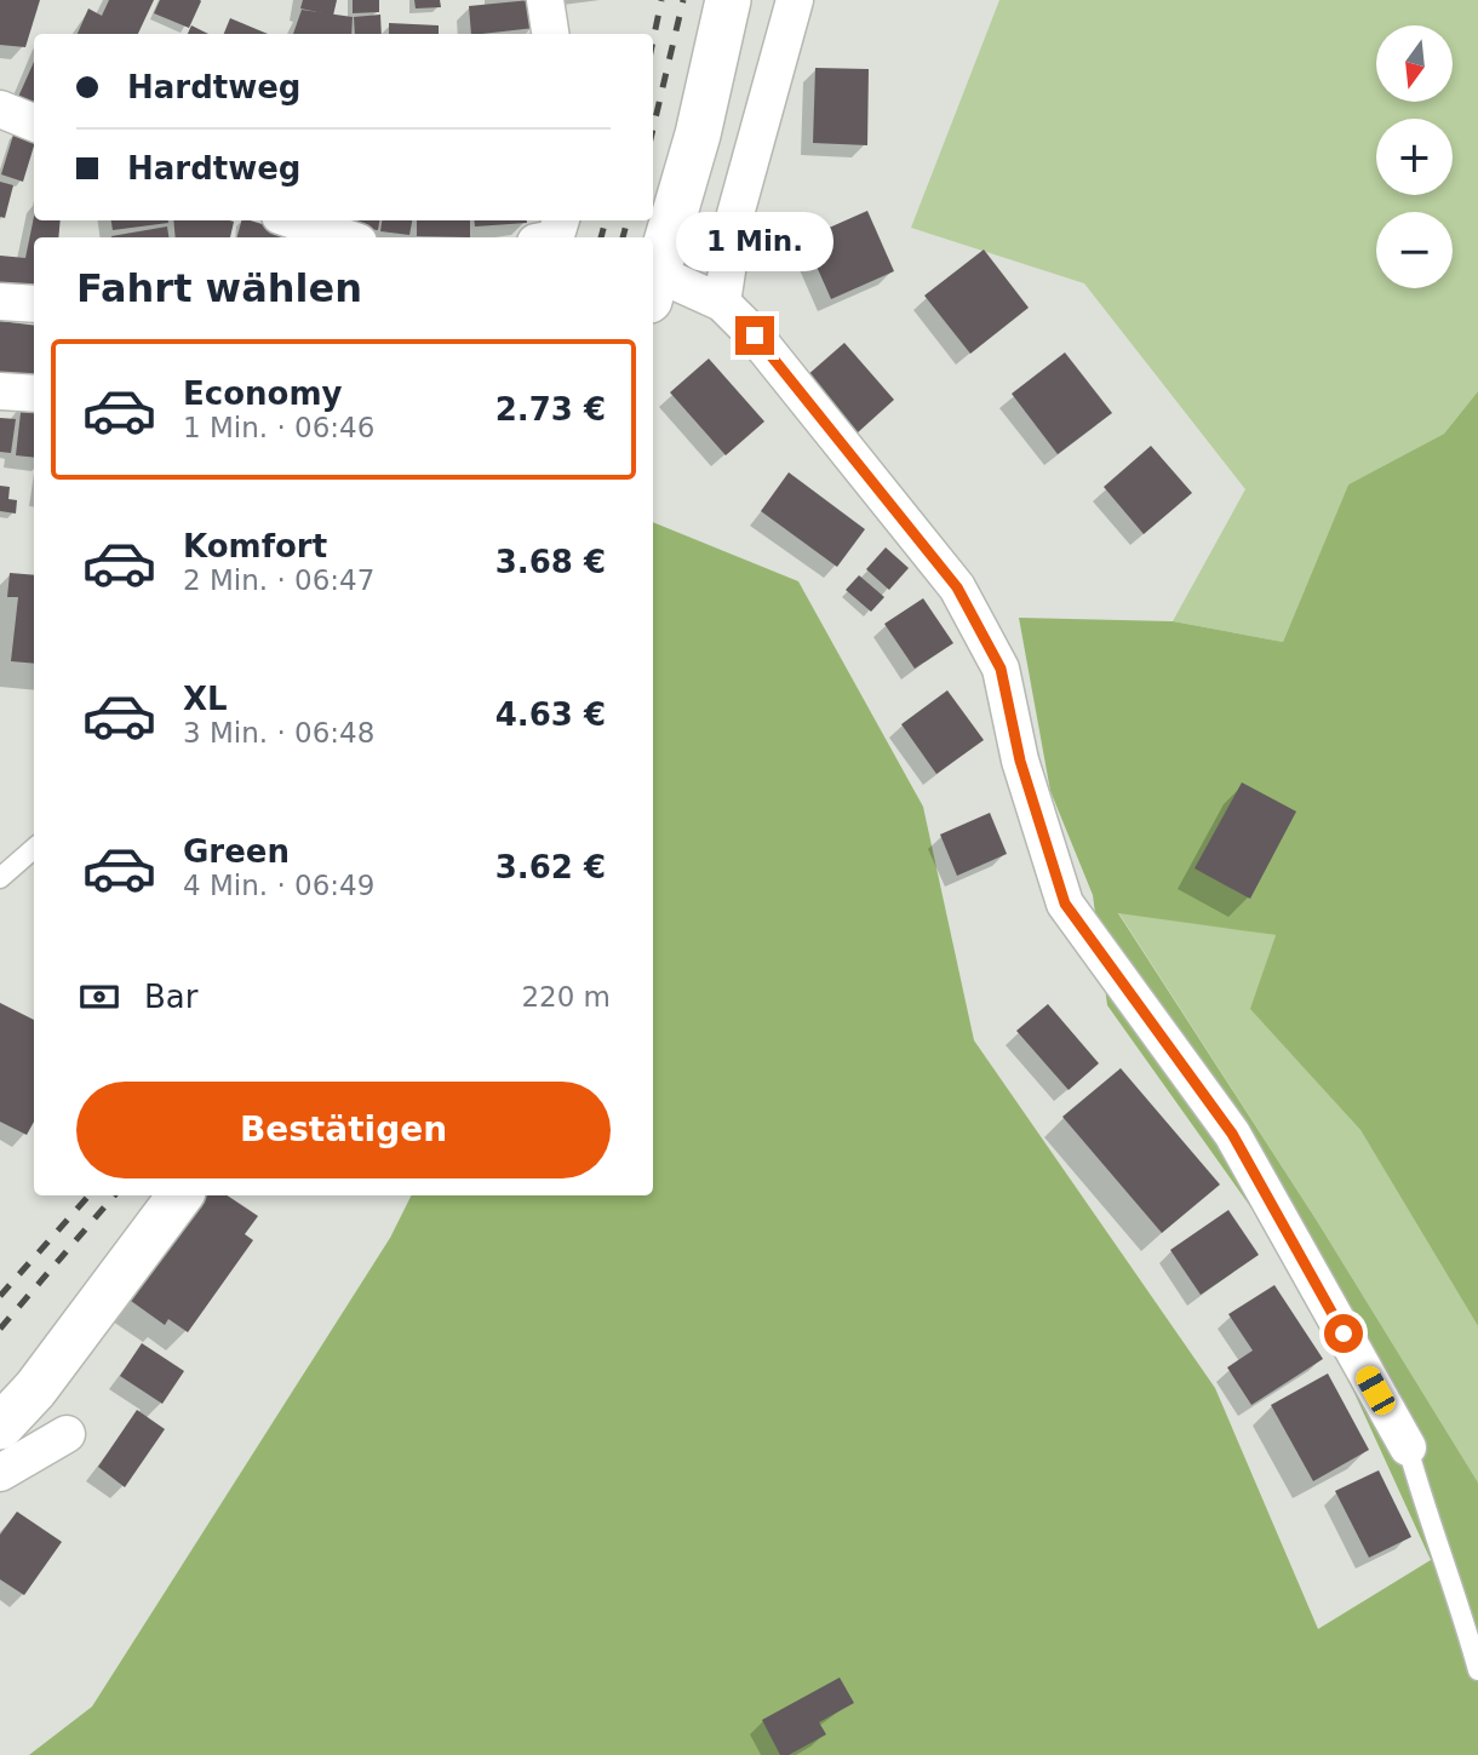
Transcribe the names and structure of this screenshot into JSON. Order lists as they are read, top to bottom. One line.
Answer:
{"north":"bottom","page":{"map_buttons":["+","−"],"banner":["Hardtweg","Hardtweg"],"bubble":"1 Min.","heading":"Fahrt wählen","list":[{"name":"Economy","note":"1 Min. · 06:46","value":"2.73 €"},{"name":"Komfort","note":"2 Min. · 06:47","value":"3.68 €"},{"name":"XL","note":"3 Min. · 06:48","value":"4.63 €"},{"name":"Green","note":"4 Min. · 06:49","value":"3.62 €"}],"pay":["Bar","220 m"],"buttons":"Bestätigen"}}
